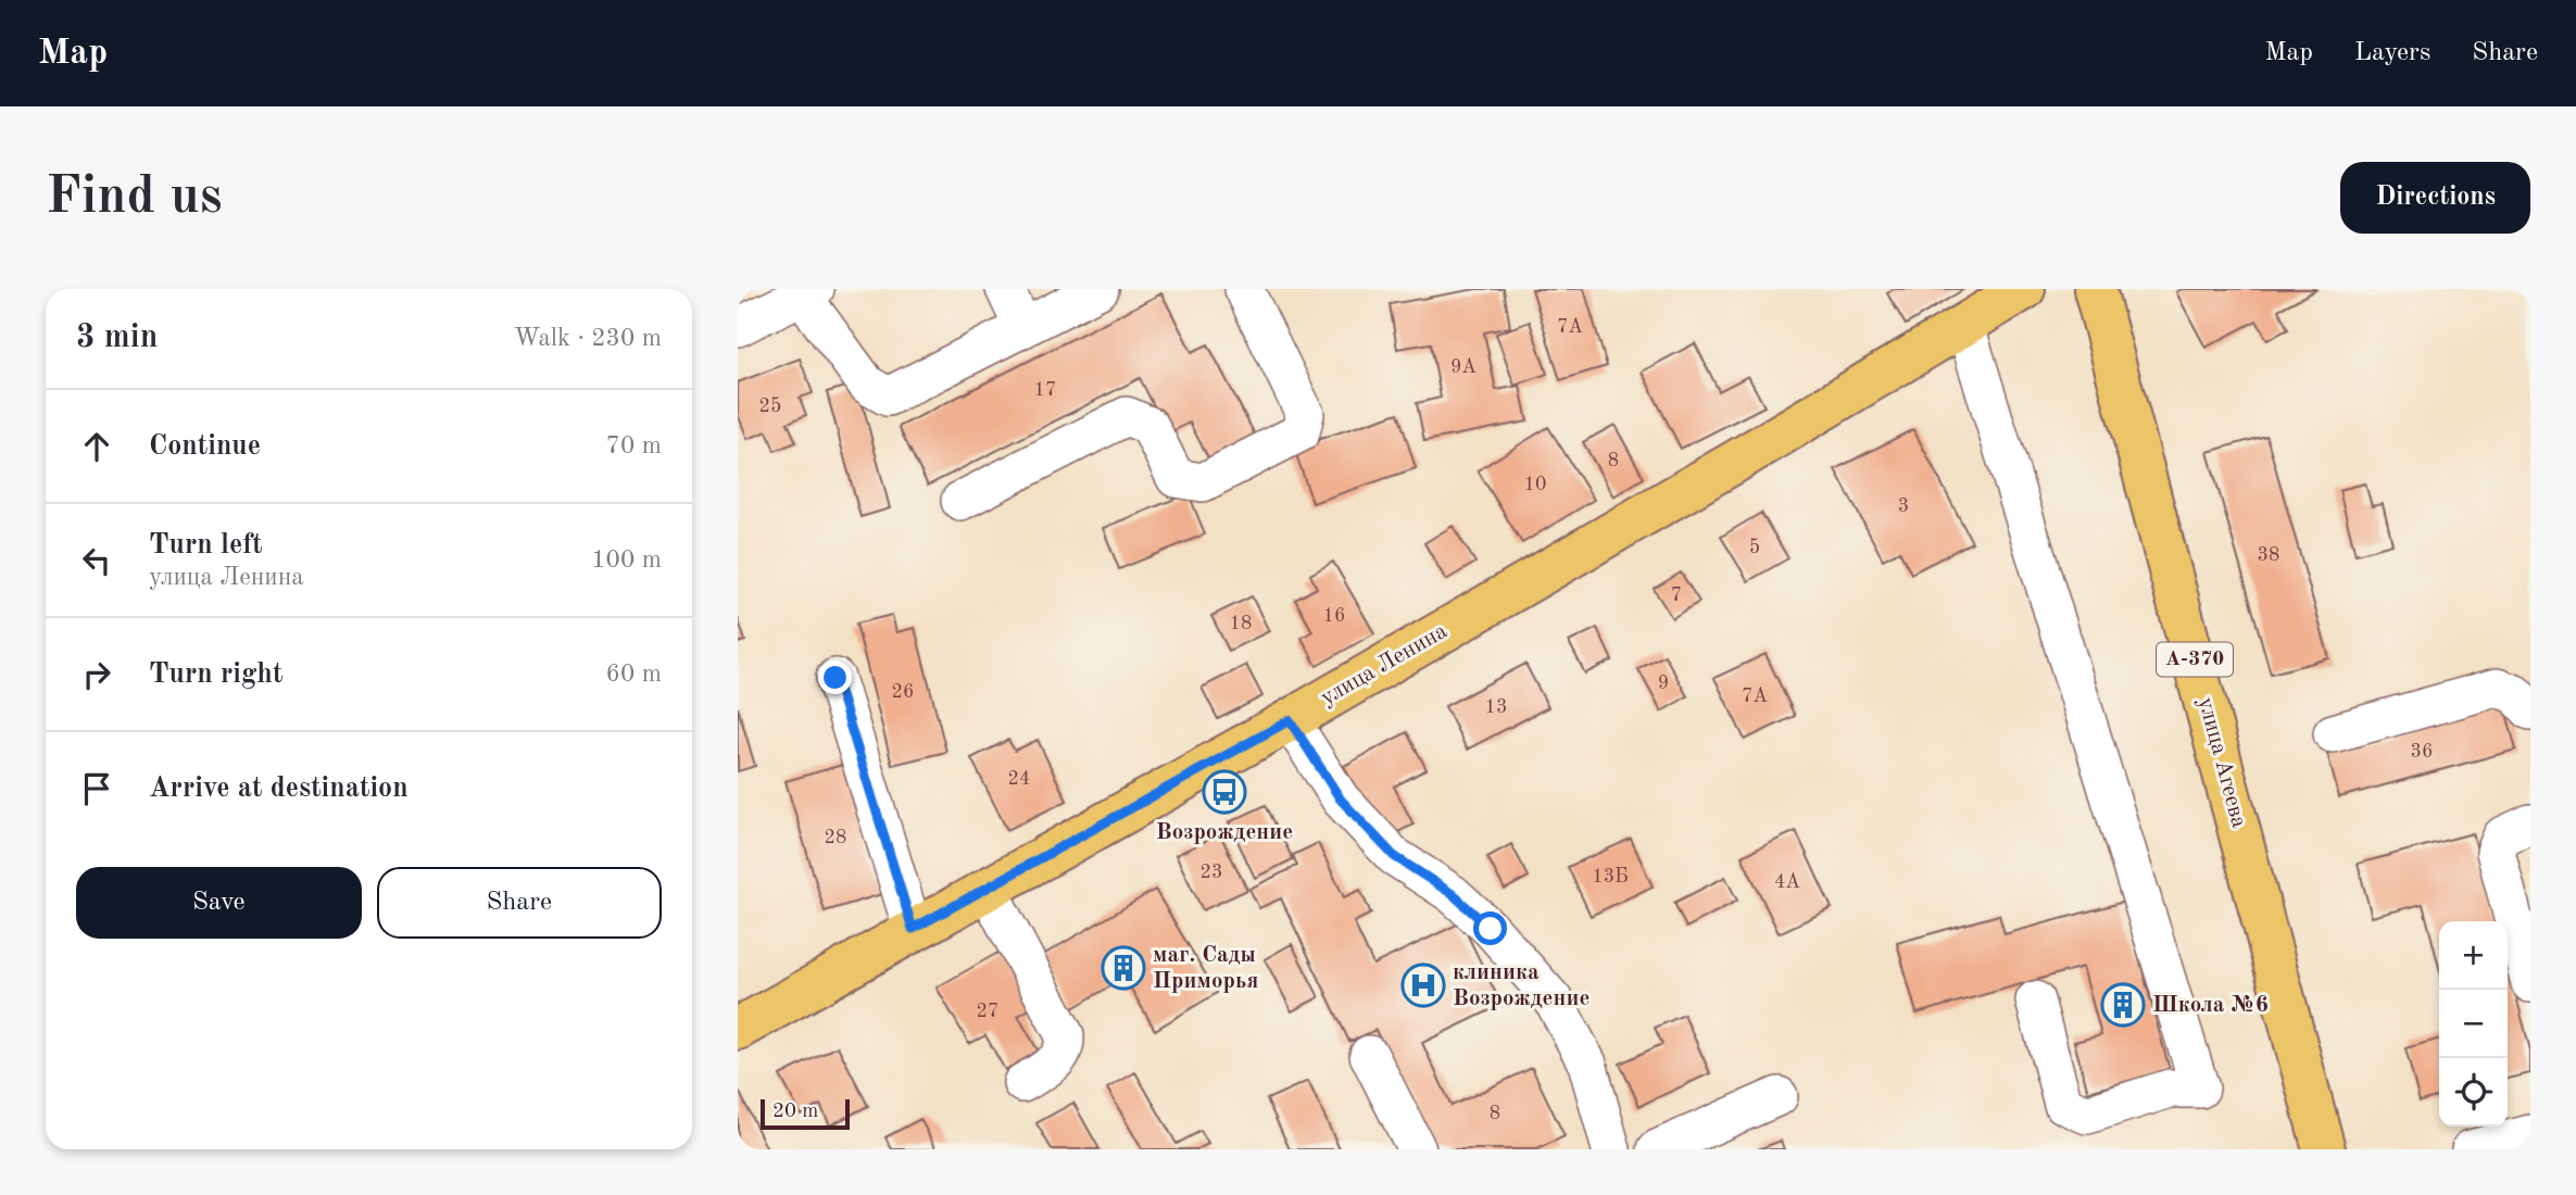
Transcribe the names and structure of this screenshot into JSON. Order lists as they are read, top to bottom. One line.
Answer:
{"streets":{"main road":["А-370","улица Ленина","улица Агеева"]},"places":{"bus stop":["Возрождение"],"building":["маг. Сады Приморья","Школа №6"],"hospital":["клиника Возрождение"]},"house_numbers":["7А","9А","17","25","8","10","3","5","38","7","16","18","9","26","7А","13","36","24","28","23","13Б","4А","27","8"],"scale_bar":"20 m","page":{"header":"Map","nav":["Map","Layers","Share"],"buttons":["Directions",["Save","Share"]],"title":"Find us","heading":["3 min","Walk · 230 m"],"list":[["Continue","70 m"],["Turn left","улица Ленина","100 m"],["Turn right","60 m"],"Arrive at destination"],"map_buttons":["+","−"],"scale":"20 m"}}
